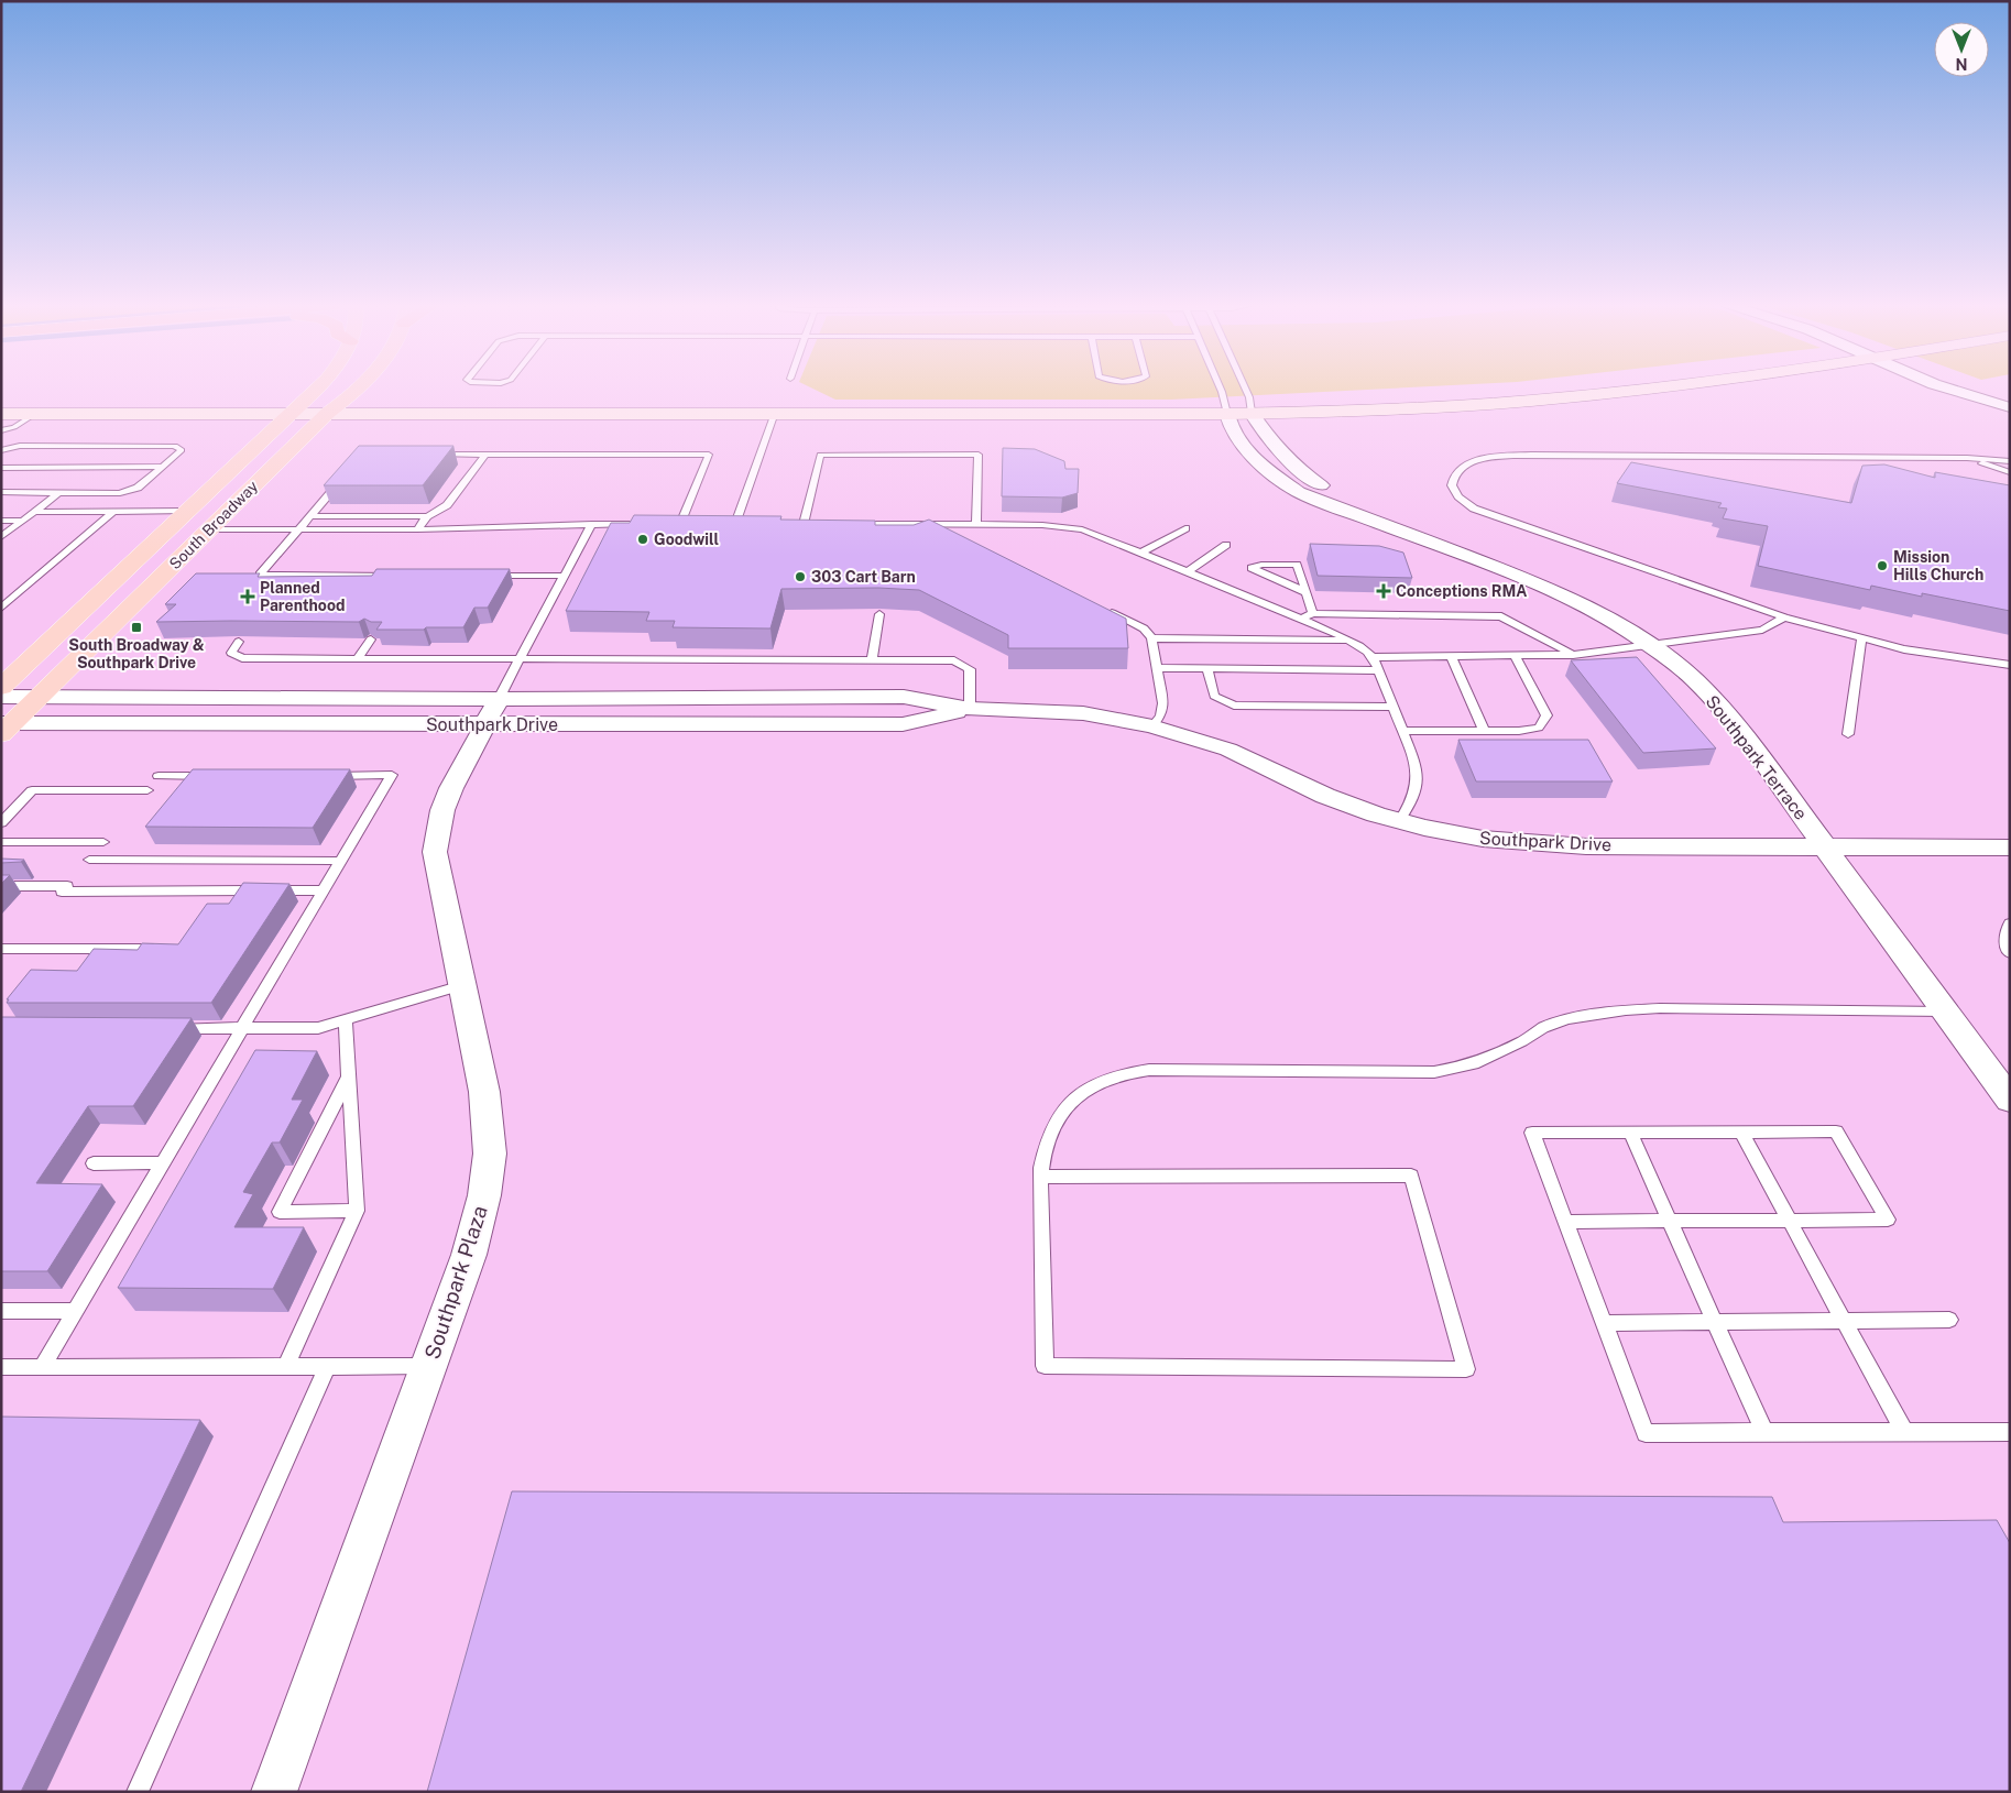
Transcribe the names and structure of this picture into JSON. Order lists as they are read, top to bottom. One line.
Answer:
{"streets":{"main road":["South Broadway"],"street":["Southpark Drive","Southpark Terrace","Southpark Plaza"]},"crossings":[["South Broadway","Southpark Drive"],["Southpark Drive","Southpark Terrace"],["Southpark Drive","Southpark Plaza"]],"places":{"other":["Goodwill","Mission Hills Church","303 Cart Barn"],"health":["Conceptions RMA","Planned Parenthood"],"transit":["South Broadway & Southpark Drive"]},"north":"bottom"}
